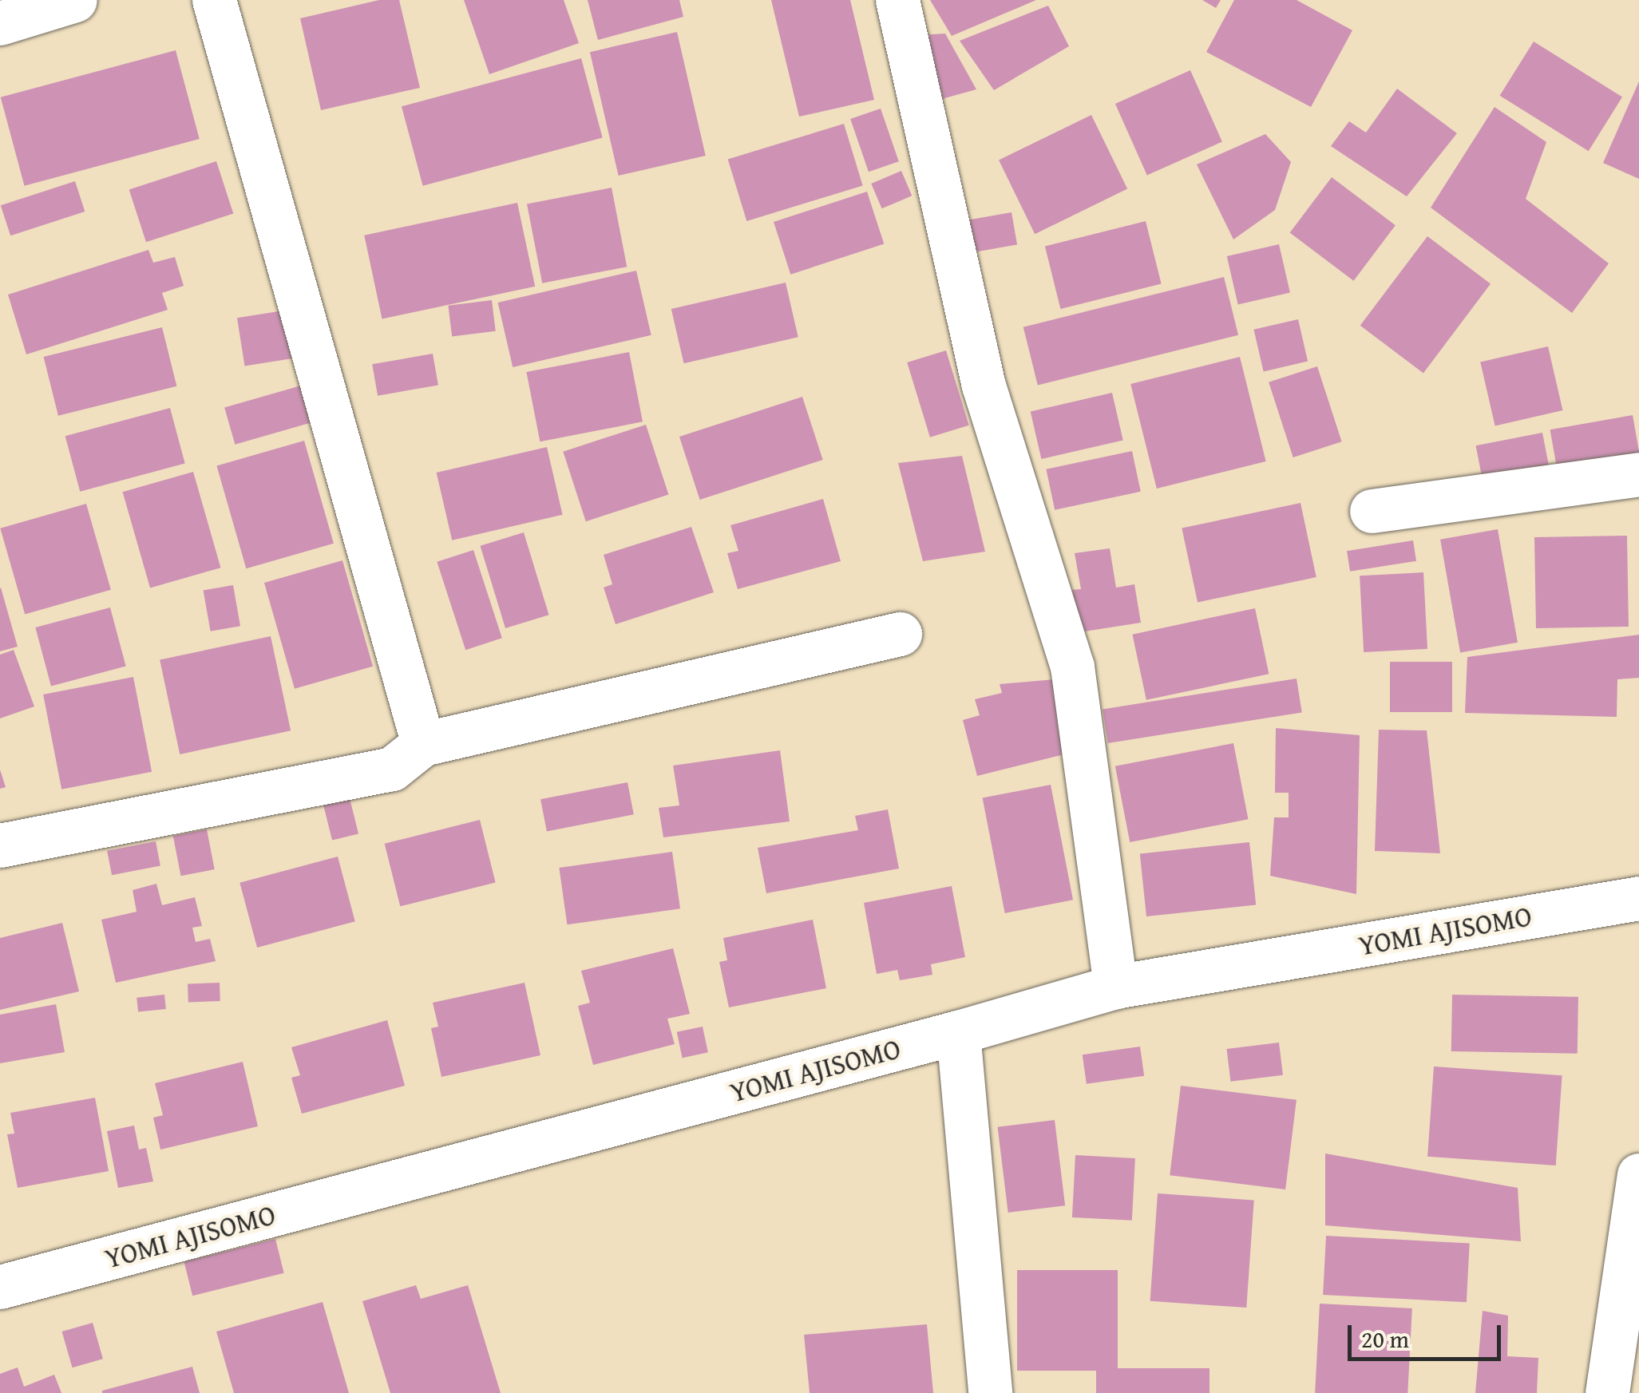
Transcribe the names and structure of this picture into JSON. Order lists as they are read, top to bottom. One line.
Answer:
{"streets":{"street":["YOMI AJISOMO"]},"scale_bar":"20 m"}
